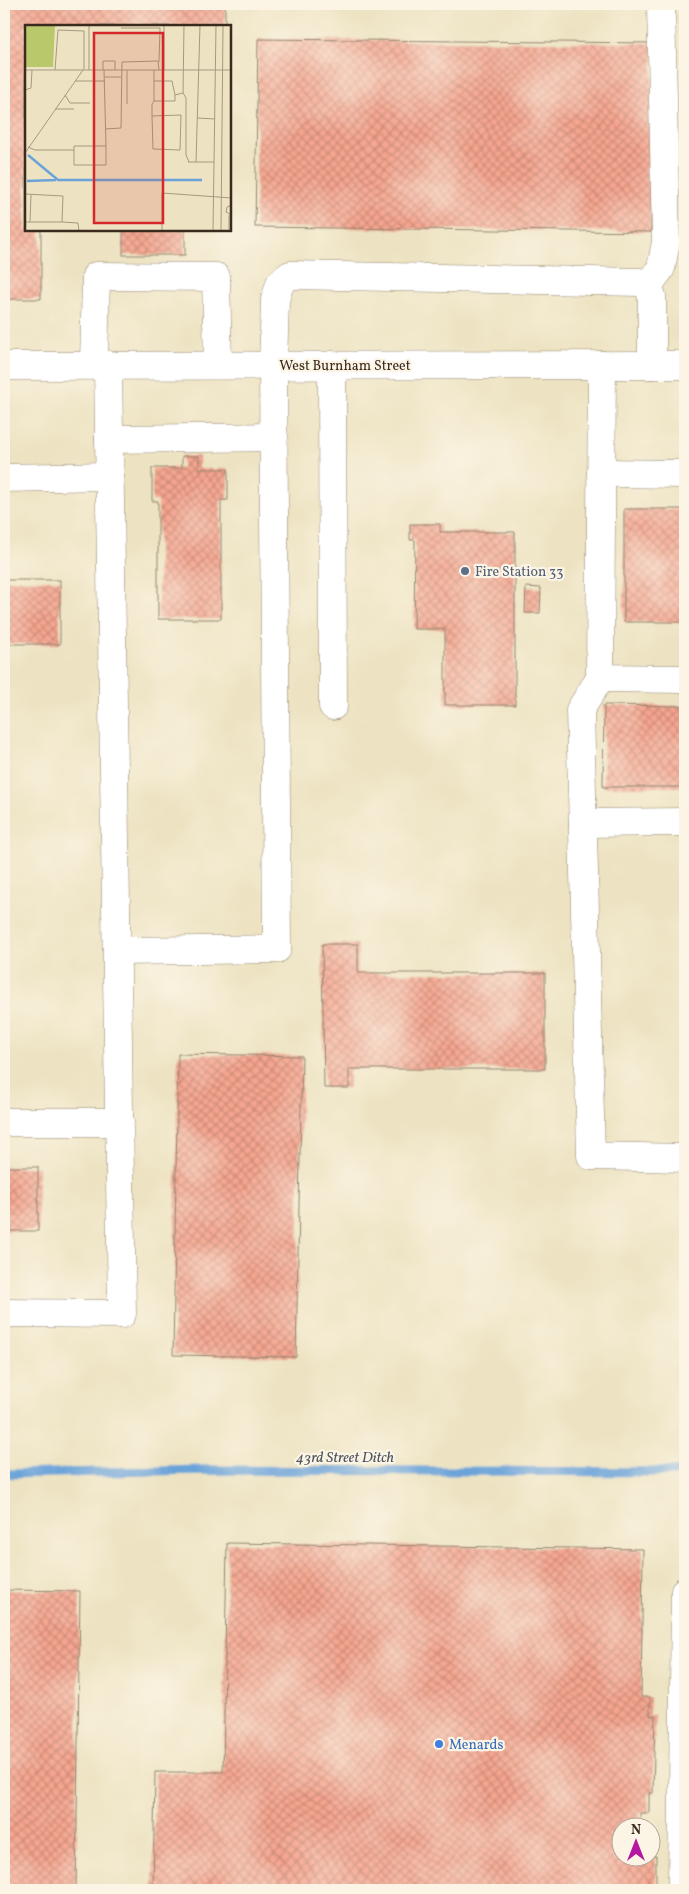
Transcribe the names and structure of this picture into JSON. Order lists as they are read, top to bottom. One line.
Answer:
{"streets":{"street":["West Burnham Street"]},"water":["43rd Street Ditch"],"places":["Fire Station 33","Menards"],"north":"top"}
